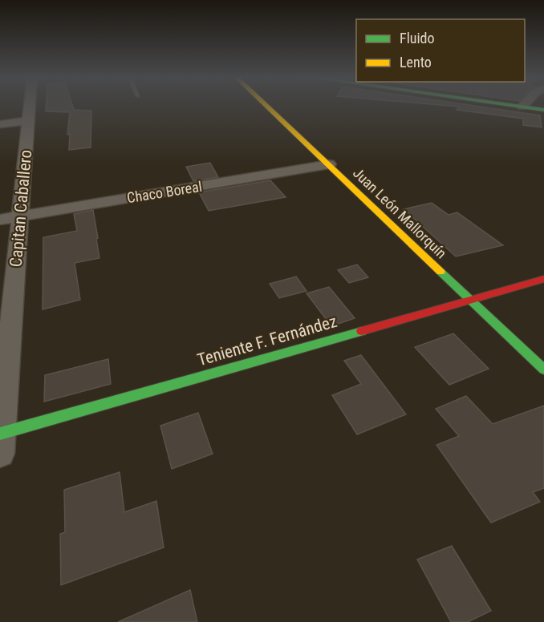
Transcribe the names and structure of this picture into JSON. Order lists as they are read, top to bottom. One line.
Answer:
{"streets":{"street":["Chaco Boreal","Capitan Caballero","Juan León Mallorquín","Teniente F. Fernández"]},"crossings":[["Chaco Boreal","Capitan Caballero"],["Chaco Boreal","Juan León Mallorquín"],["Capitan Caballero","Teniente F. Fernández"],["Juan León Mallorquín","Teniente F. Fernández"]],"legend":["Fluido","Lento"]}
